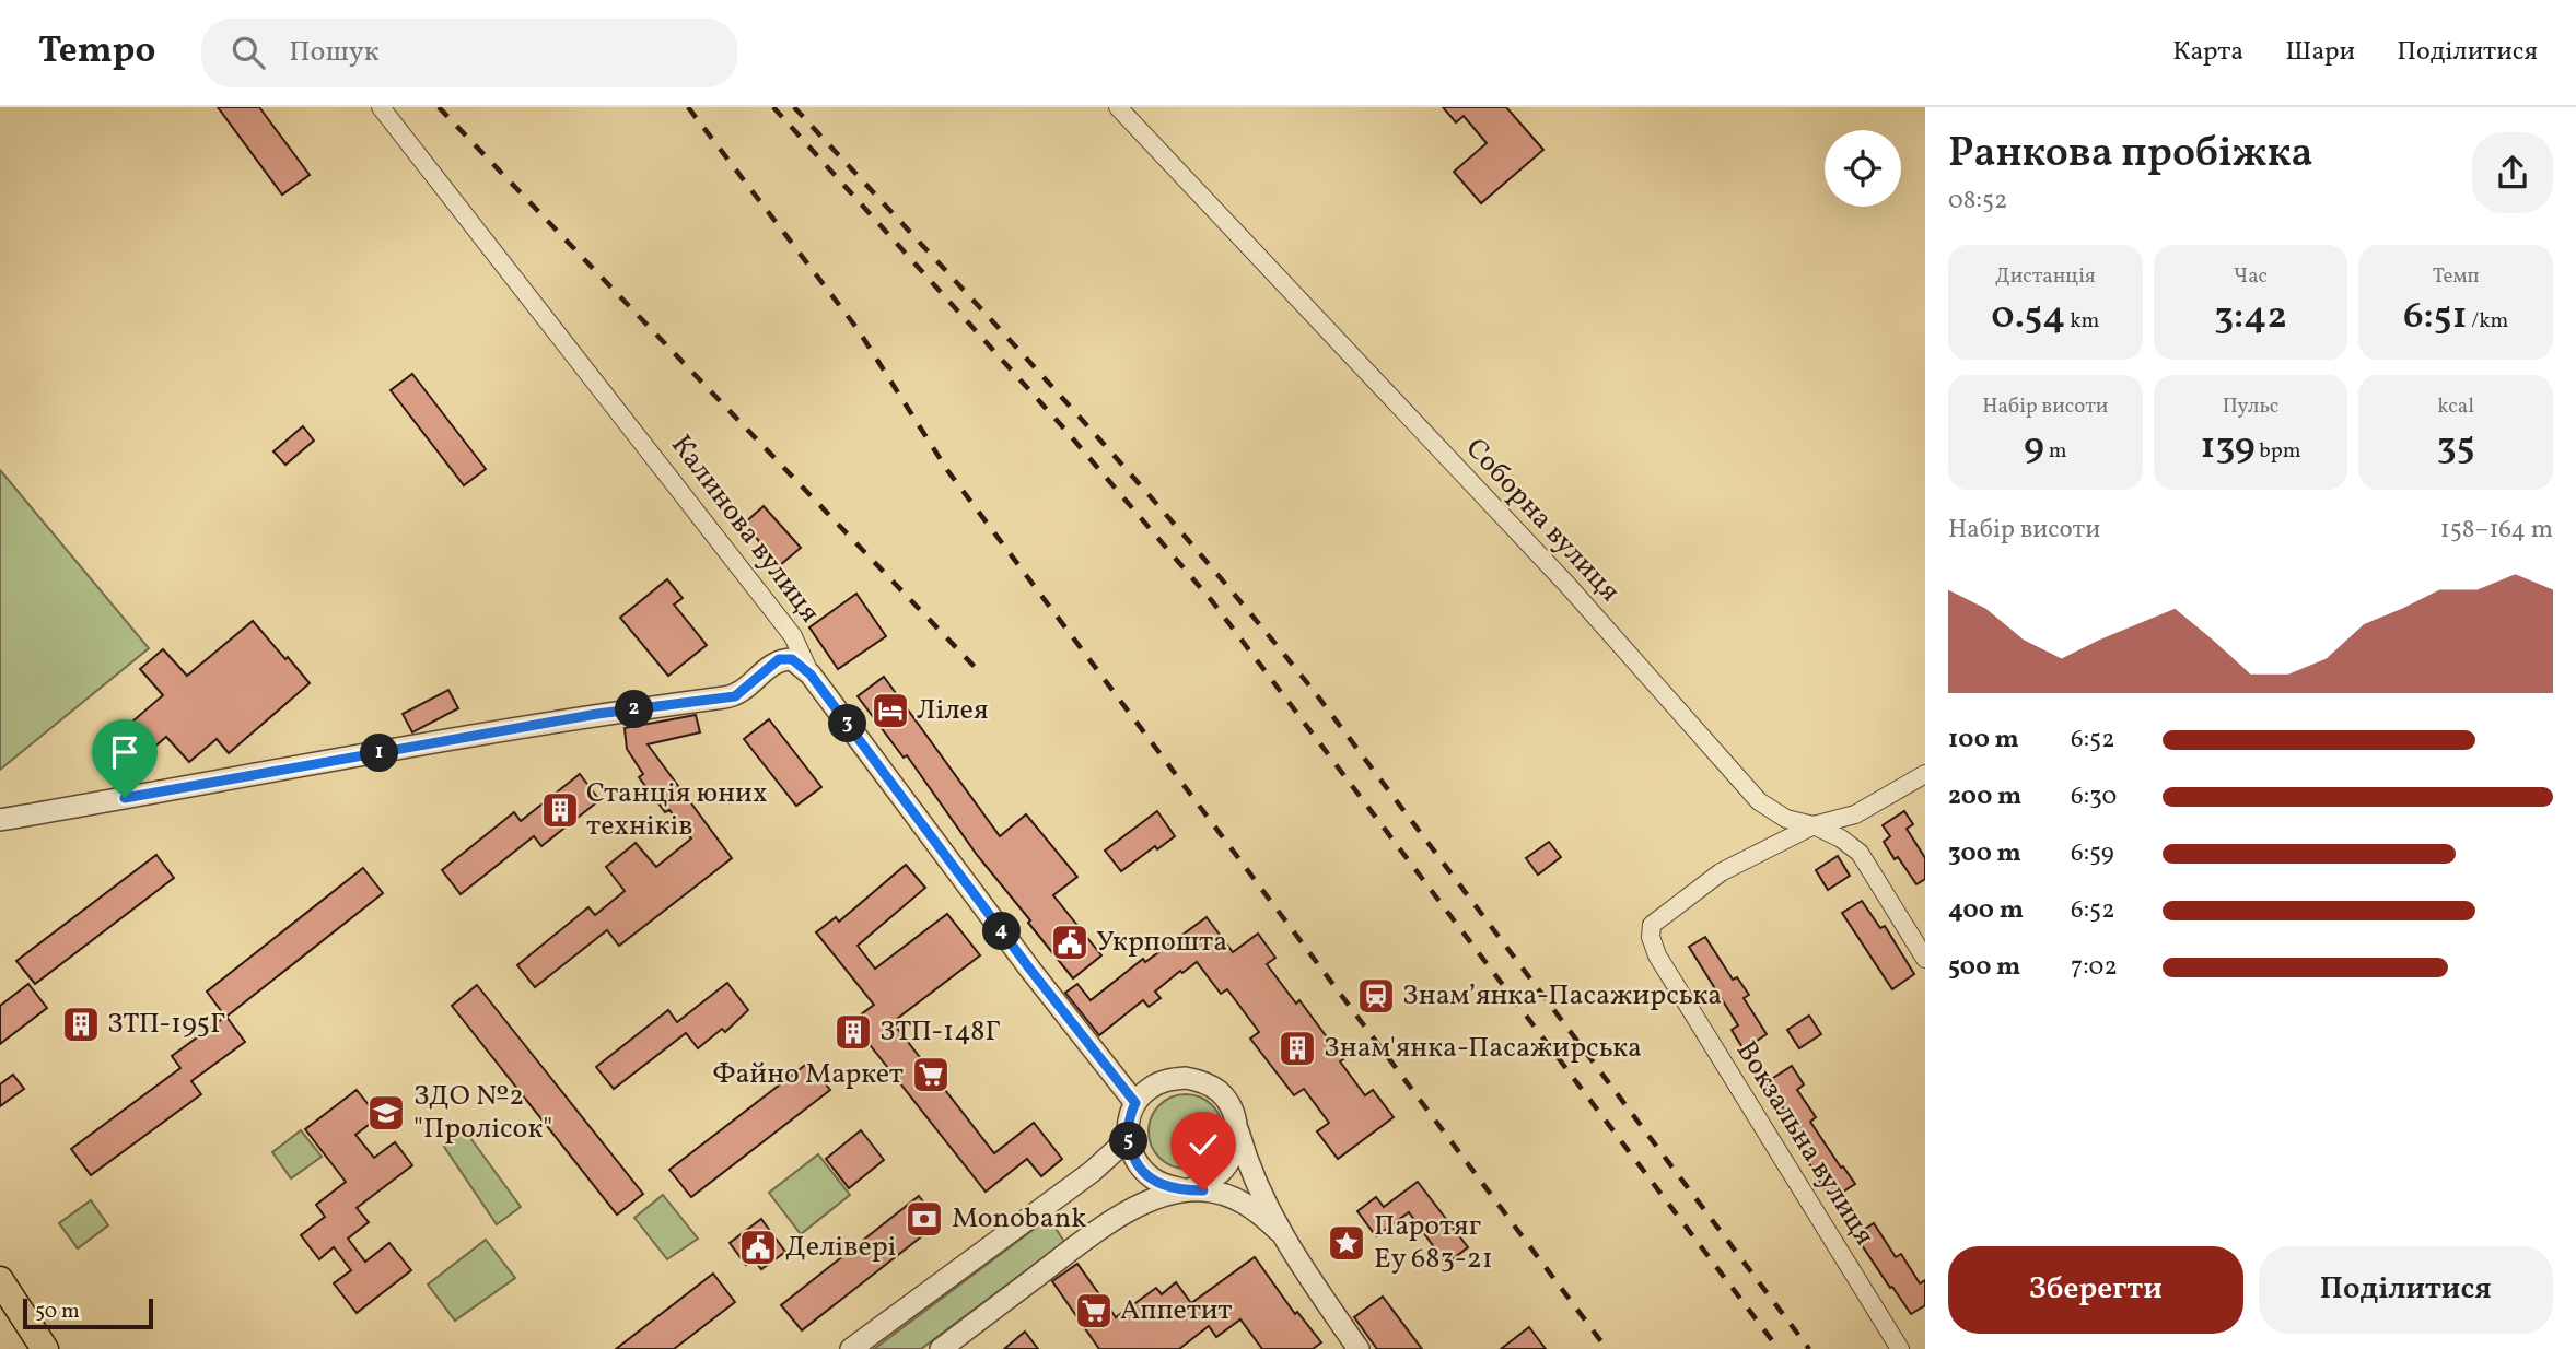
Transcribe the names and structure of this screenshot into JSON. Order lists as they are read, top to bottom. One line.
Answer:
{"streets":{"street":["Соборна вулиця","Калинова вулиця","Вокзальна вулиця"]},"crossings":[["Соборна вулиця","Вокзальна вулиця"]],"places":{"hotel":["Лілея"],"building":["Станція юних техніків","ЗТП-195Г","ЗТП-148Г","Знам'янка-Пасажирська"],"public building":["Укрпошта","Делівері"],"station":["Знам’янка-Пасажирська"],"supermarket":["Файно Маркет","Аппетит"],"school or university":["ЗДО №2 \"Пролісок\""],"bank":["Monobank"],"place":["Паротяг Еу 683-21"]},"scale_bar":"50 m","page":{"header":"Tempo","search":"Пошук","nav":["Карта","Шари","Поділитися"],"heading":["Ранкова пробіжка","08:52"],"stats":[["Дистанція","0.54 km"],["Час","3:42"],["Темп","6:51 /km"],["Набір висоти","9 m"],["Пульс","139 bpm"],["kcal","35"]],"chart":["Набір висоти","158–164 m"],"pins":["2","3","1","4","5"],"list":[{"name":"100 m","note":"6:52"},{"name":"200 m","note":"6:30"},{"name":"300 m","note":"6:59"},{"name":"400 m","note":"6:52"},{"name":"500 m","note":"7:02"}],"buttons":["Зберегти","Поділитися"],"scale":"50 m"}}
